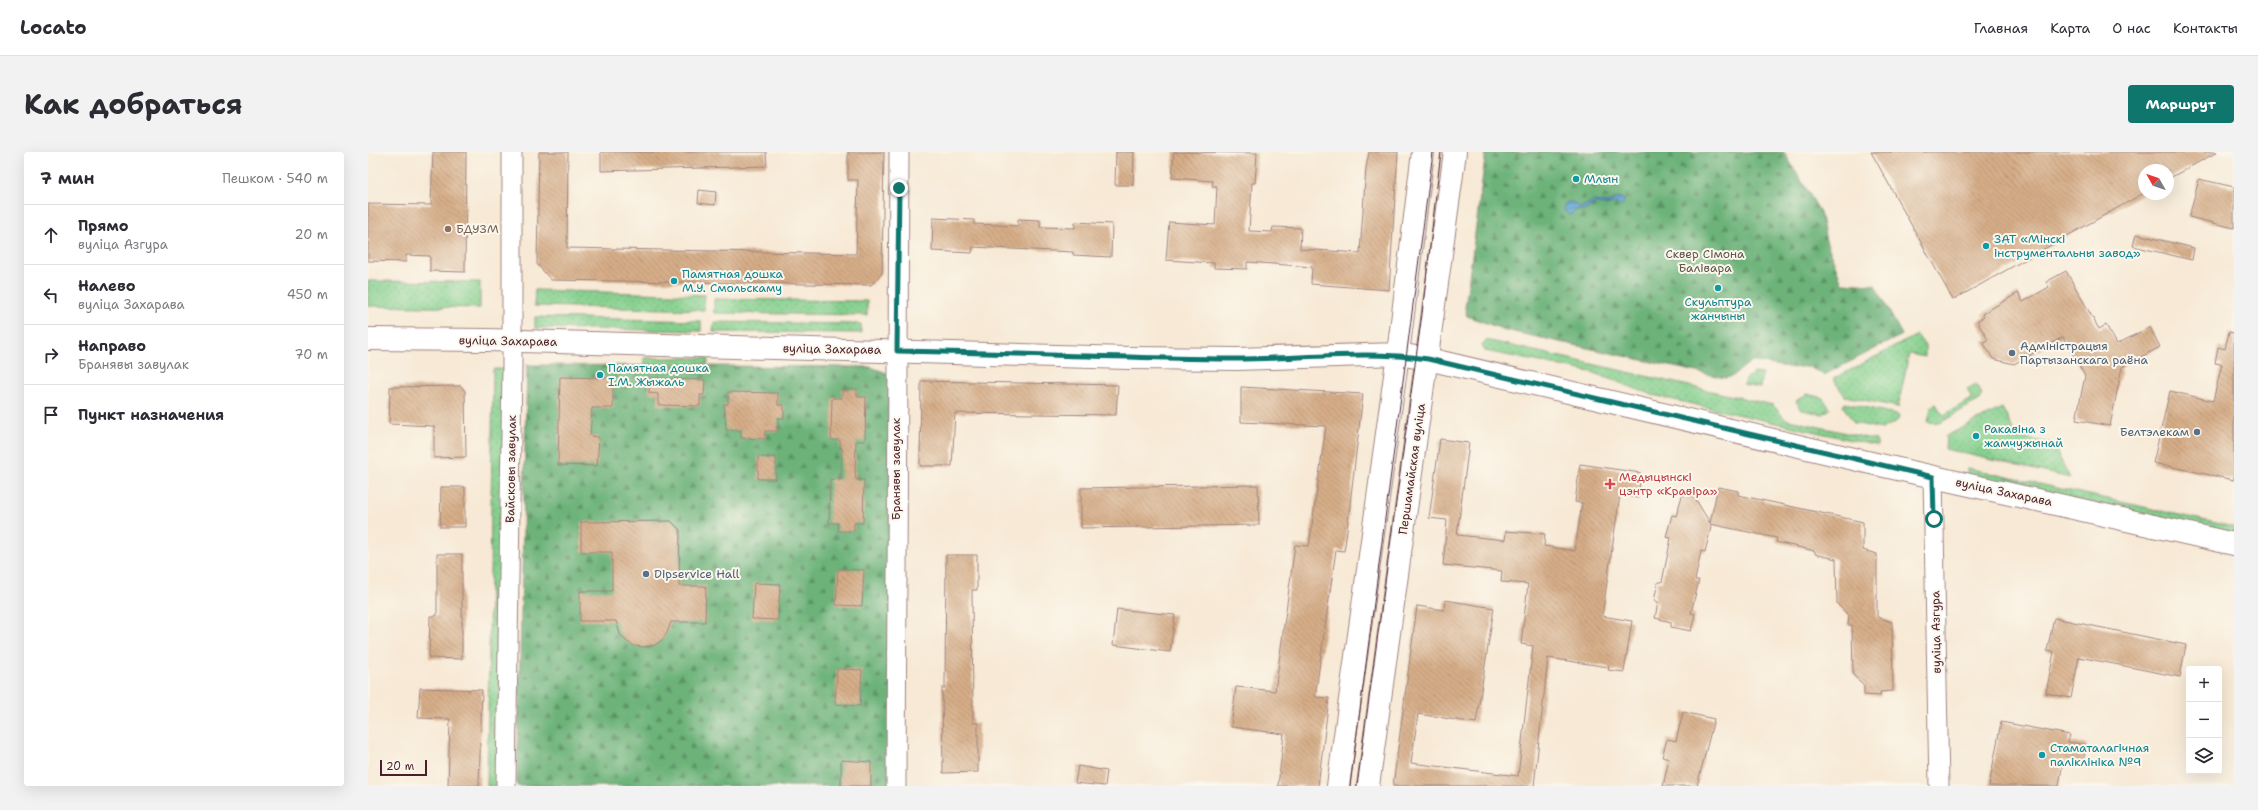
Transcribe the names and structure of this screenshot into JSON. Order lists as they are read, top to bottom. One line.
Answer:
{"streets":{"main road":["вуліца Захарава","Першамайская вуліца"],"street":["Вайсковы завулак","Бранявы завулак","вуліца Азгура"]},"crossings":[["вуліца Захарава","Вайсковы завулак"],["вуліца Захарава","Бранявы завулак"],["вуліца Захарава","Першамайская вуліца"],["вуліца Захарава","вуліца Азгура"]],"parks":["Сквер Сімона Балівара"],"places":{"other":["Млын","БДУЗМ","ЗАТ «Мінскі інструментальны завод»","Памятная дошка М.У. Смольскаму","Скульптура жанчыны","Адміністрацыя Партызанскага раёна","Памятная дошка І.М. Жыжаль","Белтэлекам","Ракавіна з жамчужынай","Dipservice Hall","Стаматалагічная паліклініка №9"],"health":["Медыцынскі цэнтр «Кравіра»"]},"scale_bar":"20 m","north":"top left","page":{"header":"Locato","nav":["Главная","Карта","О нас","Контакты"],"title":"Как добраться","buttons":"Маршрут","heading":["7 мин","Пешком · 540 m"],"list":[["Прямо","вуліца Азгура","20 m"],["Налево","вуліца Захарава","450 m"],["Направо","Бранявы завулак","70 m"],"Пункт назначения"],"map_buttons":["+","−"],"scale":"20 m"}}
